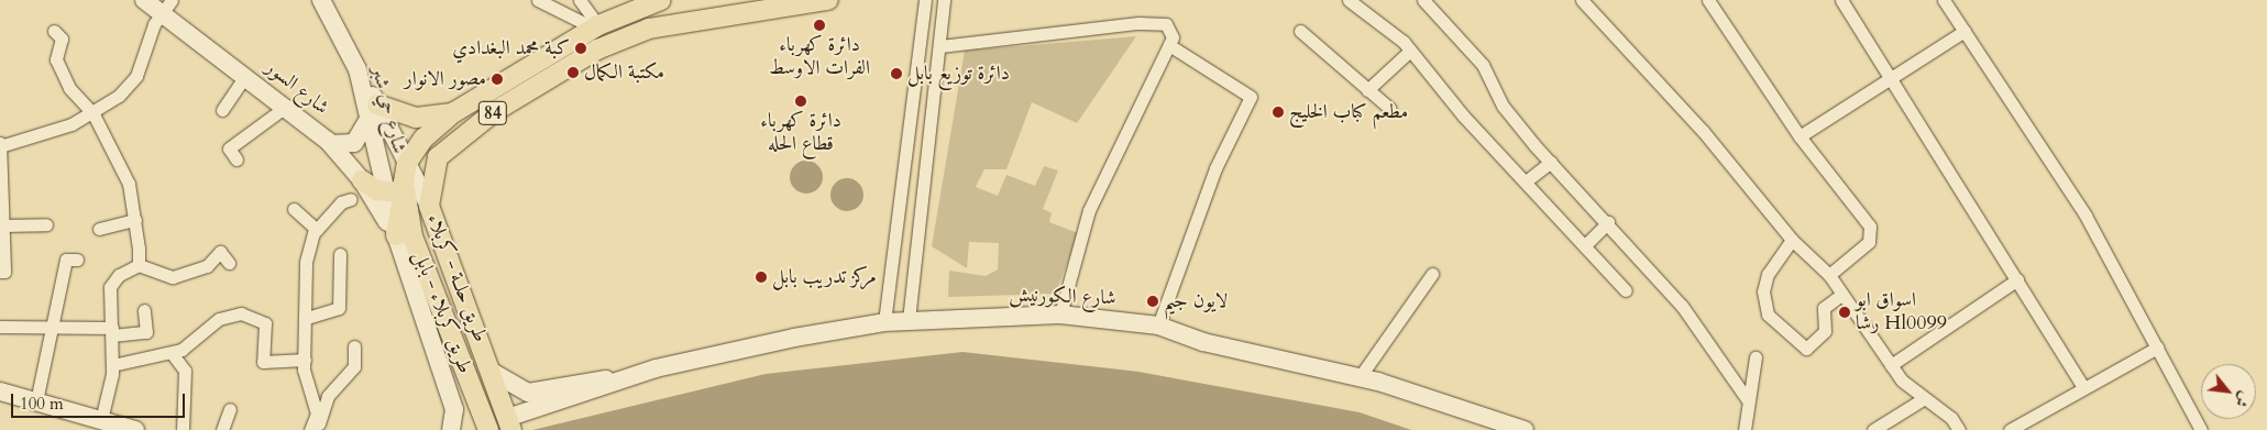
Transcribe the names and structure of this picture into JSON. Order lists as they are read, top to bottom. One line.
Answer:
{"streets":{"main road":["84","طريق حلــة - كربلاء","طريق كربلاء - بابل"],"street":["شارع السور","شارع حي شبر","شارع الكورنيش"]},"crossings":[["شارع السور","شارع حي شبر"],["84","طريق حلــة - كربلاء"],["84","طريق كربلاء - بابل"]],"places":["دائرة كهرباء الفرات الاوسط","كبة محمد البغدادي","مكتبة الكمال","دائرة توزيع بابل","مصور الانوار","دائرة كهرباء قطاع الحله","مطعم كباب الخليج","مركز تدريب بابل","لايون جيم","اسواق ابو رشا Hl0099"],"scale_bar":"100 m","north":"bottom right"}
